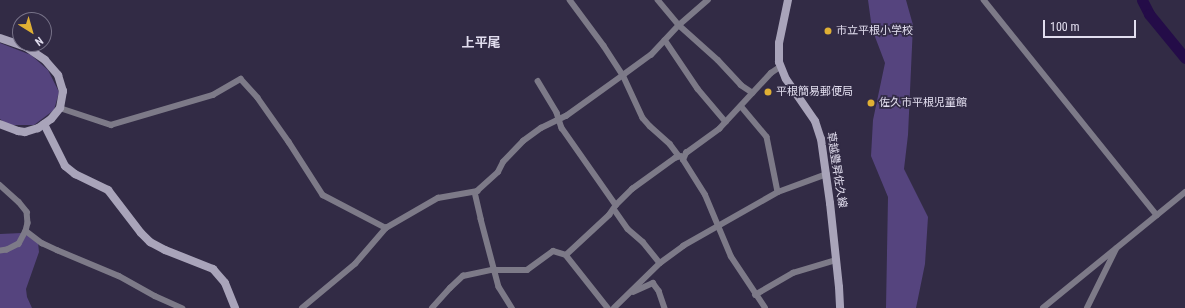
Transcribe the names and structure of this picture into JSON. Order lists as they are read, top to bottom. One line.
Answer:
{"streets":{"street":["草越豊昇佐久線"]},"districts":["上平尾"],"places":["市立平根小学校","平根簡易郵便局","佐久市平根児童館"],"scale_bar":"100 m","north":"bottom right"}
